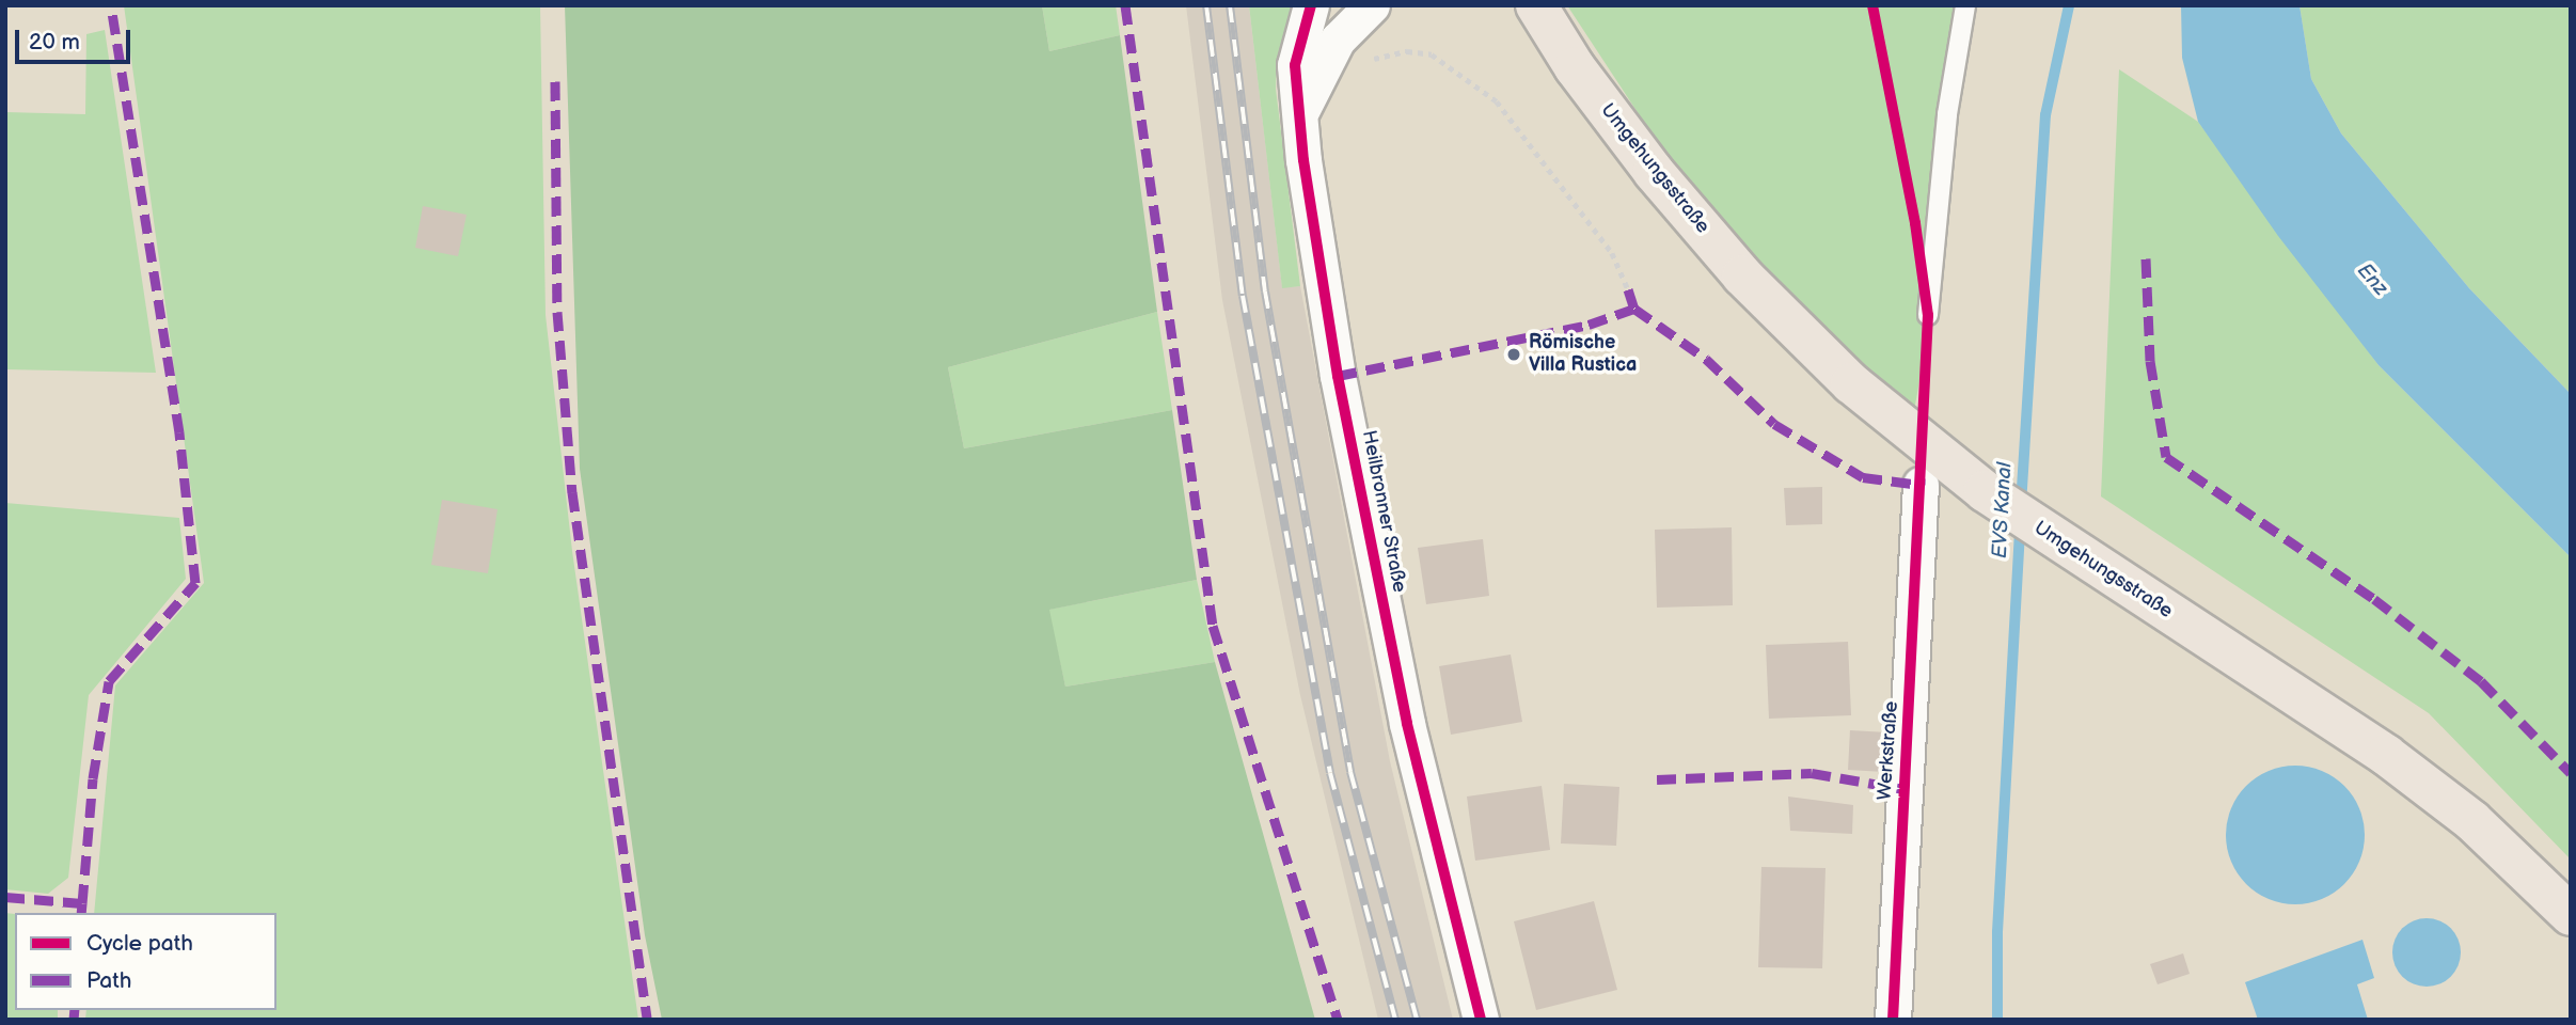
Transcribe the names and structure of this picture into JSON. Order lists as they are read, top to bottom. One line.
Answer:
{"streets":{"main road":["Umgehungsstraße"],"street":["Heilbronner Straße","Werkstraße"]},"water":["Enz","EVS Kanal"],"places":["Römische Villa Rustica"],"legend":["Cycle path","Path"],"scale_bar":"20 m"}
